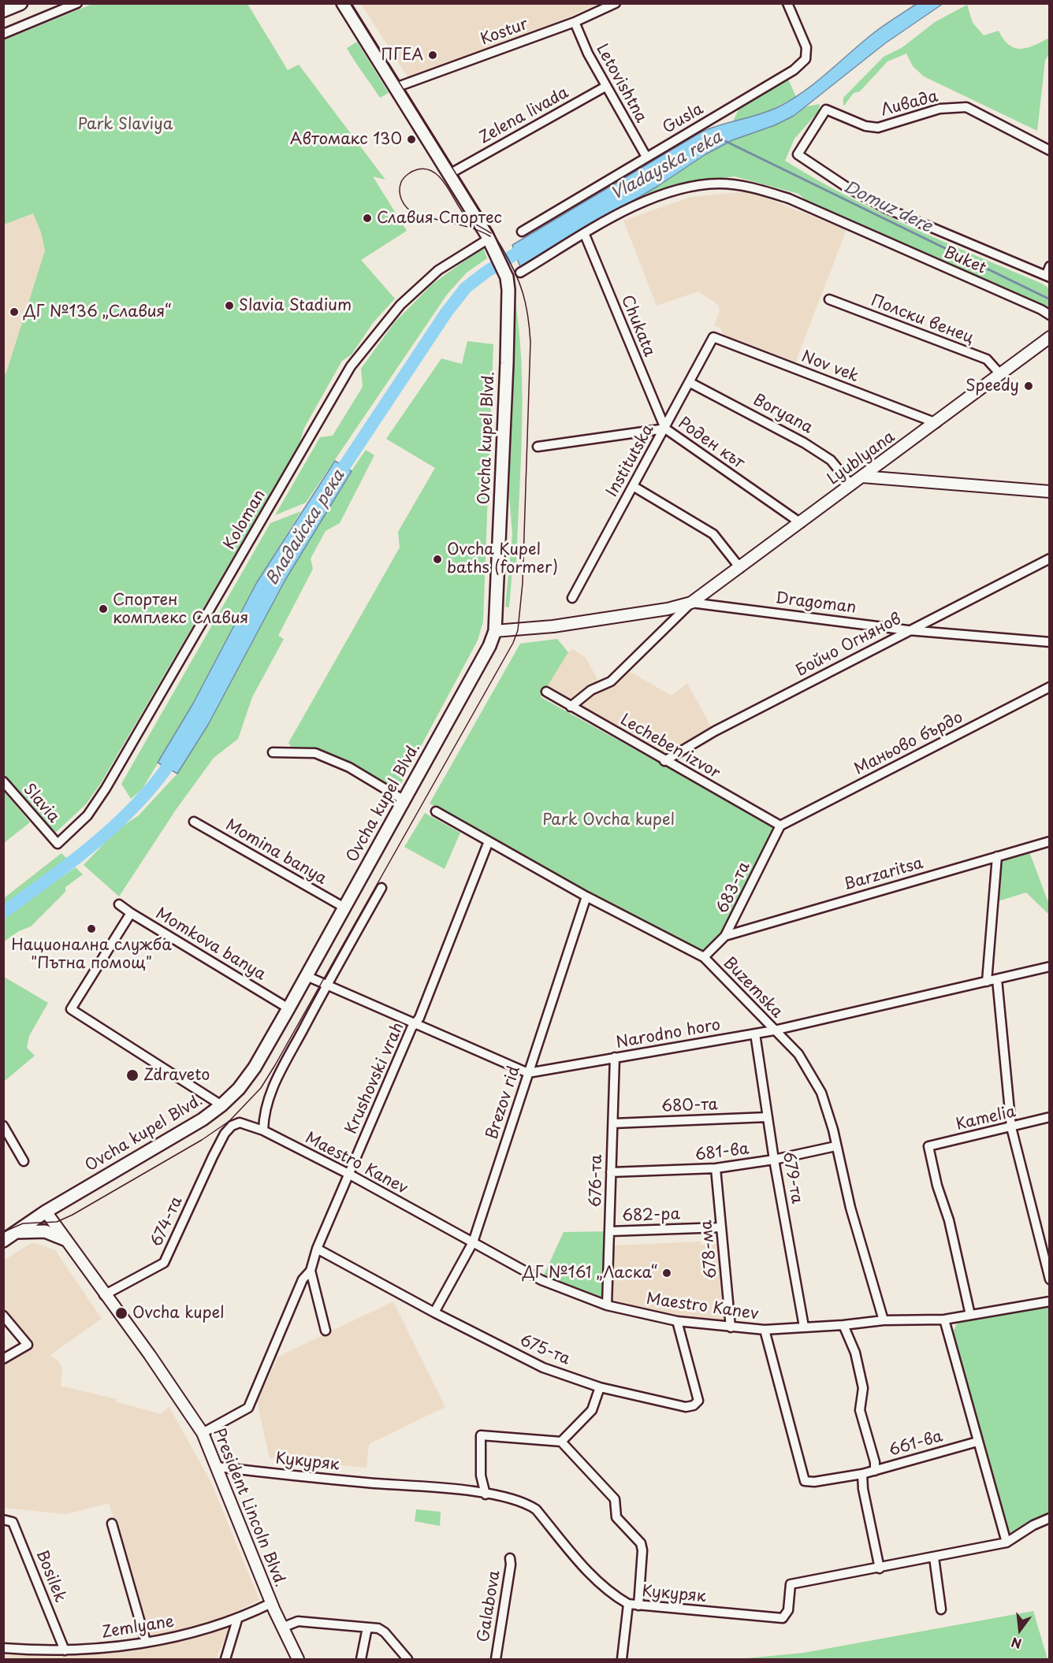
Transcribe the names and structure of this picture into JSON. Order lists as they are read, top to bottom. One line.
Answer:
{"streets":{"main road":["Ovcha kupel Blvd."],"street":["Kostur","Letovishtna","Ливада","Zelena livada","Gusla","Buket","Полски венец","Chukata","Nov vek","Boryana","Роден кът","Lyublyana","Institutska","Koloman","Dragoman","Бойчо Огнянов","Маньово бърдо","Lecheben izvor","Slavia","Momina banya","Barzaritsa","683-та","Momkova banya","Buzemska","Narodno horo","Krushovski vrah","Brezov rid","680-та","Kamelia","681-ва","Maestro Kanev","679-та","676-та","682-ра","674-та","678-ма","675-та","661-ва","Кукуряк","President Lincoln Blvd.","Bosilek","Galabova","Zemlyane"]},"crossings":[["Kostur","Letovishtna"],["Kostur","Ovcha kupel Blvd."],["Letovishtna","Zelena livada"],["Letovishtna","Gusla"],["Ливада","Buket"],["Zelena livada","Ovcha kupel Blvd."],["Buket","Chukata"],["Полски венец","Lyublyana"],["Chukata","Роден кът"],["Chukata","Institutska"],["Nov vek","Lyublyana"],["Nov vek","Institutska"],["Boryana","Lyublyana"],["Boryana","Institutska"],["Ovcha kupel Blvd.","Lyublyana"],["Ovcha kupel Blvd.","Koloman"],["Ovcha kupel Blvd.","Momina banya"],["Ovcha kupel Blvd.","Momkova banya"],["Ovcha kupel Blvd.","President Lincoln Blvd."],["Роден кът","Lyublyana"],["Роден кът","Institutska"],["Lyublyana","Dragoman"],["Lyublyana","Lecheben izvor"],["Koloman","Slavia"],["Dragoman","Бойчо Огнянов"],["Бойчо Огнянов","Lecheben izvor"],["Маньово бърдо","Lecheben izvor"],["Маньово бърдо","683-та"],["Lecheben izvor","683-та"],["Barzaritsa","683-та"],["683-та","Buzemska"],["Buzemska","Narodno horo"],["Buzemska","Krushovski vrah"],["Buzemska","Brezov rid"],["Buzemska","681-ва"],["Buzemska","Maestro Kanev"],["Narodno horo","Brezov rid"],["Narodno horo","679-та"],["Narodno horo","676-та"],["Krushovski vrah","Maestro Kanev"],["Krushovski vrah","675-та"],["Krushovski vrah","President Lincoln Blvd."],["Brezov rid","Maestro Kanev"],["Brezov rid","675-та"],["680-та","679-та"],["680-та","676-та"],["Kamelia","Maestro Kanev"],["681-ва","679-та"],["681-ва","676-та"],["681-ва","678-ма"],["Maestro Kanev","679-та"],["Maestro Kanev","676-та"],["Maestro Kanev","674-та"],["Maestro Kanev","678-ма"],["Maestro Kanev","675-та"],["Maestro Kanev","661-ва"],["676-та","682-ра"],["682-ра","678-ма"],["674-та","President Lincoln Blvd."],["Кукуряк","President Lincoln Blvd."],["President Lincoln Blvd.","Zemlyane"],["Bosilek","Zemlyane"]],"water":["Vladayska reka","Domuz dere","Владайска река"],"parks":["Park Slaviya","Park Ovcha kupel"],"places":["ПГЕА","Автомакс 130","Славия Спортес","Slavia Stadium","ДГ №136 „Славия“","Speedy","Ovcha Kupel baths (former)","Спортен комплекс Славия","Национална служба \"Пътна помощ\"","Zdraveto","ДГ №161 „Ласка“","Ovcha kupel"],"north":"bottom"}
